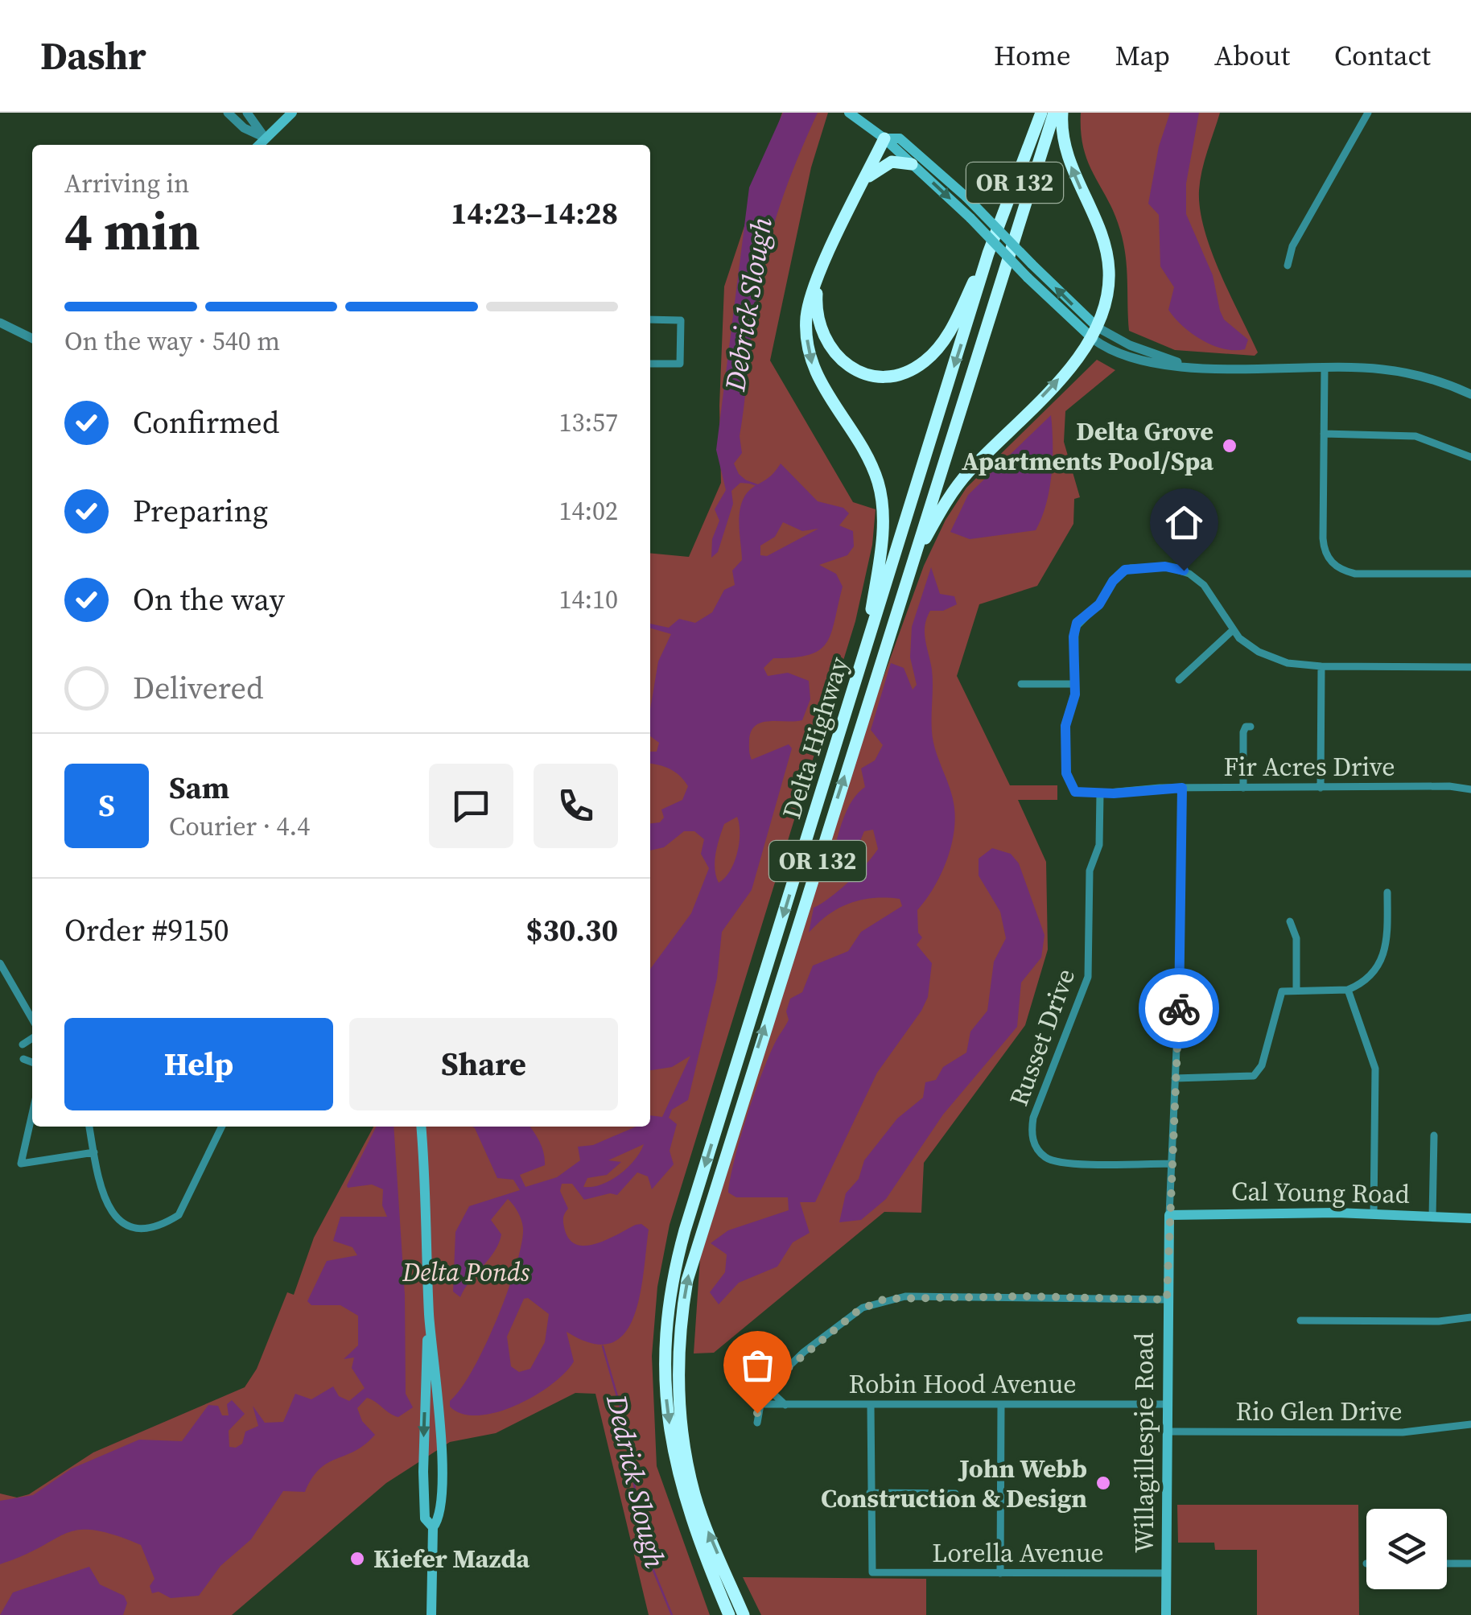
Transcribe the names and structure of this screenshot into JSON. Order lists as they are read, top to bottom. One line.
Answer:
{"streets":{"highway":["OR 132","Delta Highway"],"main road":["Cal Young Road","Willagillespie Road"],"street":["Fir Acres Drive","Russet Drive","Robin Hood Avenue","Rio Glen Drive","Lorella Avenue"]},"crossings":[["Fir Acres Drive","Russet Drive"],["Fir Acres Drive","Willagillespie Road"],["Russet Drive","Willagillespie Road"],["Cal Young Road","Willagillespie Road"],["Robin Hood Avenue","Willagillespie Road"],["Rio Glen Drive","Willagillespie Road"],["Willagillespie Road","Lorella Avenue"]],"water":["Debrick Slough","Dedrick Slough"],"parks":["Delta Ponds"],"places":["Delta Grove Apartments Pool/Spa","John Webb Construction & Design","Kiefer Mazda"],"page":{"header":"Dashr","nav":["Home","Map","About","Contact"],"heading":["4 min","Arriving in","14:23–14:28"],"panel":["Sam","Courier · 4.4","Order #9150","$30.30"],"bar":"On the way · 540 m","list":[["Confirmed","13:57"],["Preparing","14:02"],["On the way","14:10"],"Delivered"],"round":"S","buttons":["Help","Share"]}}
